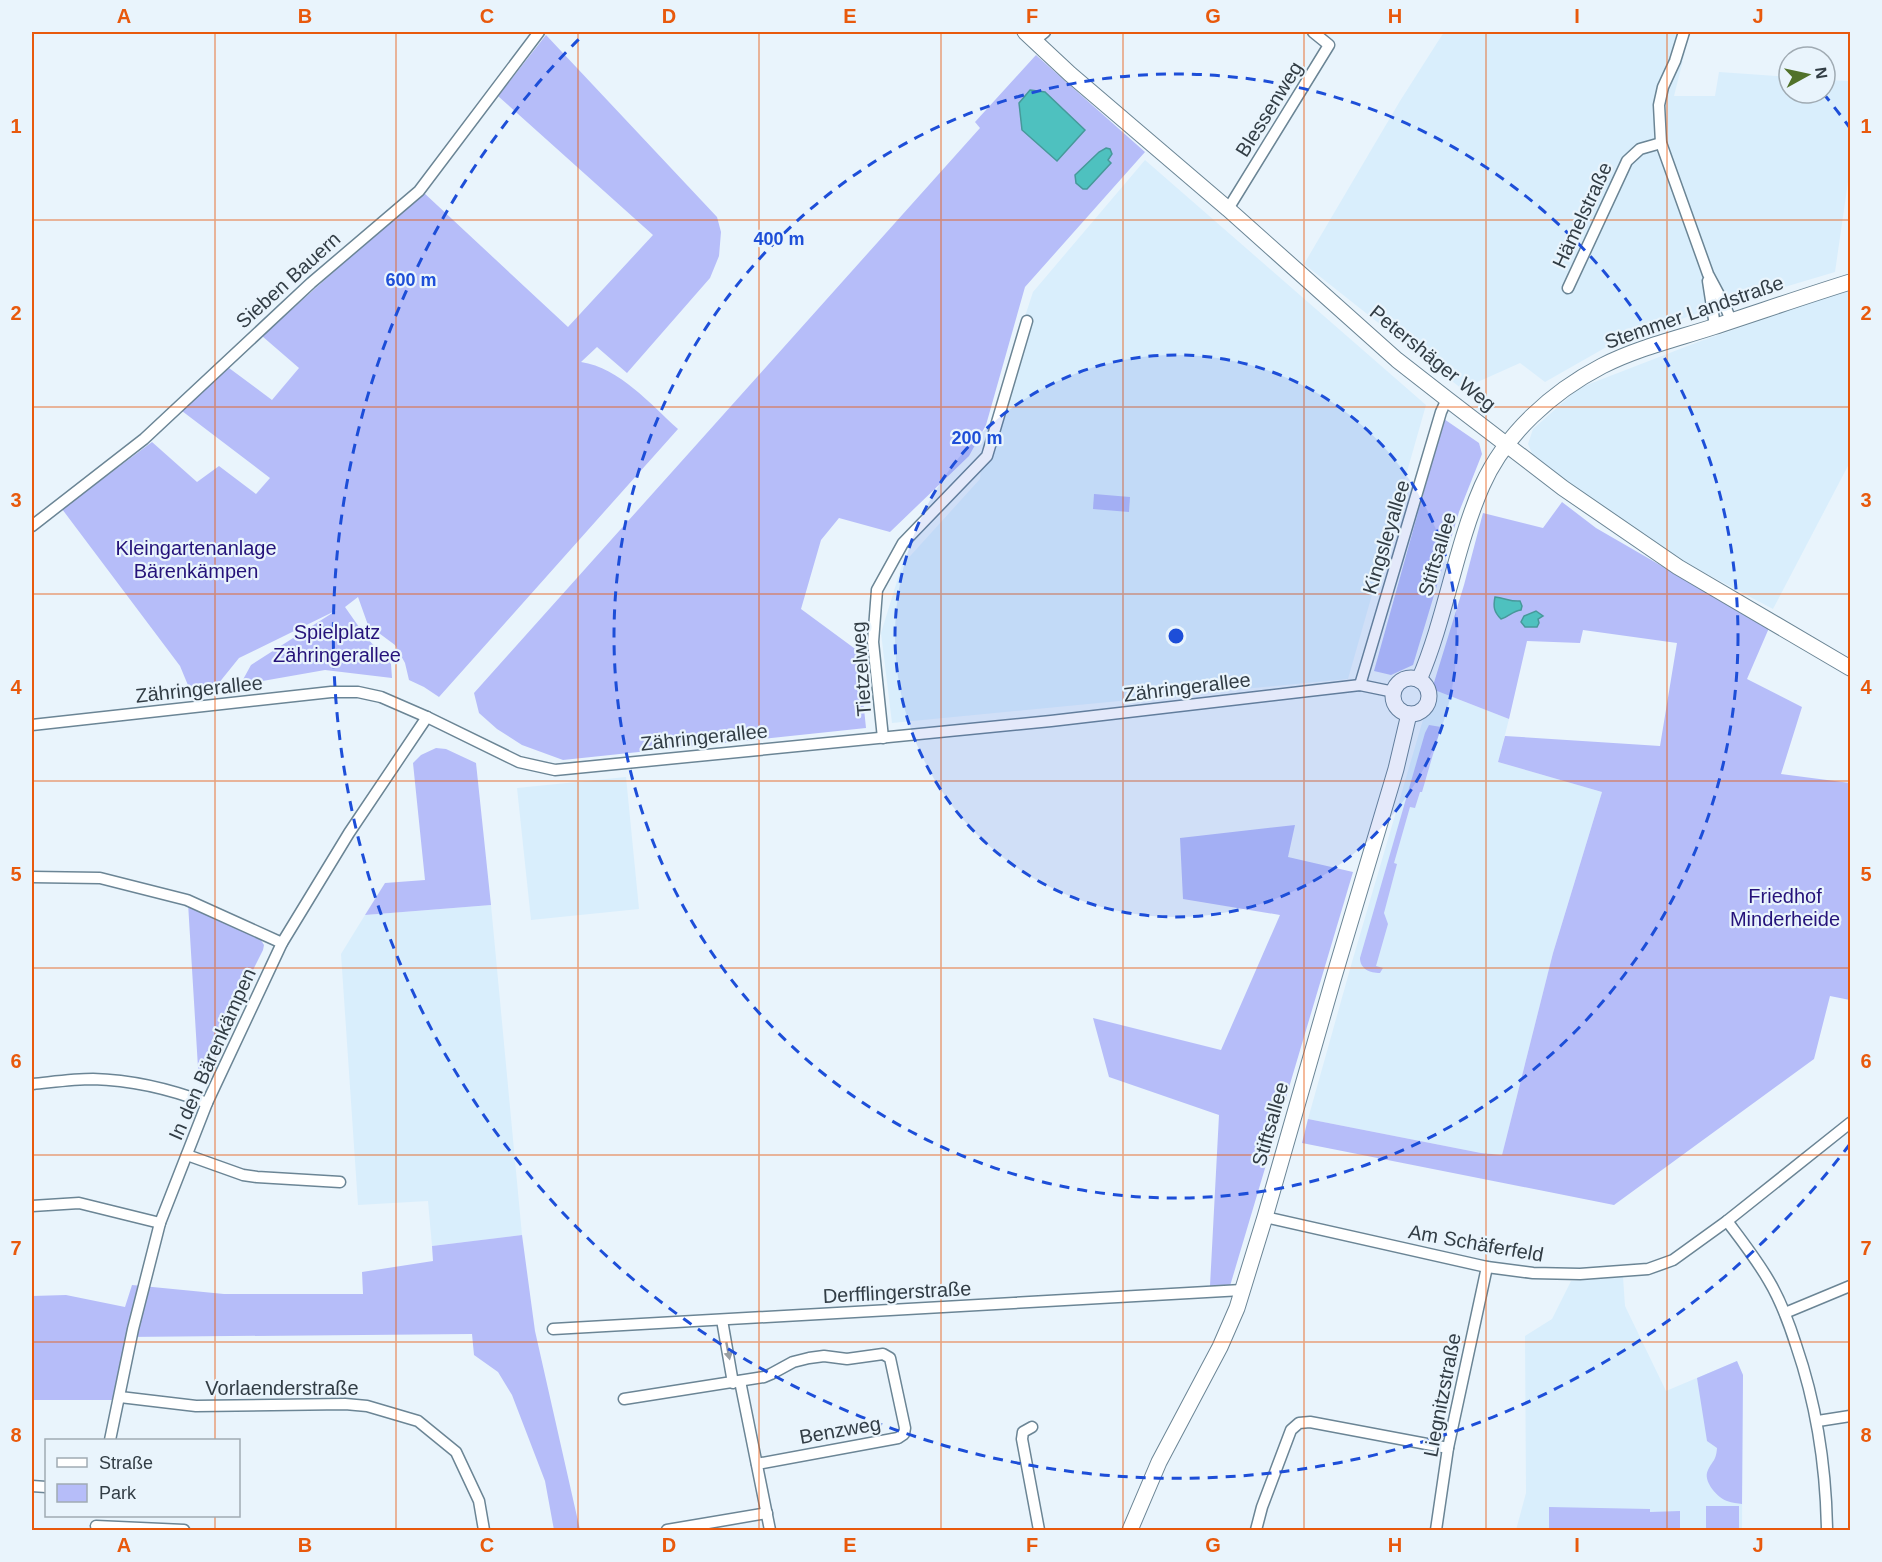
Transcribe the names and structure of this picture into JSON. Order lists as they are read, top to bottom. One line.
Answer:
{"streets":{"main road":["Stemmer Landstraße","Petershäger Weg","Stiftsallee"],"street":["Blessenweg","Hämelstraße","Sieben Bauern","Kingsleyallee","Tietzelweg","Zähringerallee","In den Bärenkämpen","Am Schäferfeld","Derfflingerstraße","Vorlaenderstraße","Liegnitzstraße","Benzweg"]},"crossings":[["Blessenweg","Petershäger Weg"],["Stemmer Landstraße","Petershäger Weg"],["Stemmer Landstraße","Stiftsallee"],["Petershäger Weg","Kingsleyallee"],["Petershäger Weg","Stiftsallee"],["Kingsleyallee","Zähringerallee"],["Stiftsallee","Zähringerallee"],["Stiftsallee","Am Schäferfeld"],["Stiftsallee","Derfflingerstraße"],["Tietzelweg","Zähringerallee"],["Zähringerallee","In den Bärenkämpen"],["In den Bärenkämpen","Vorlaenderstraße"],["Am Schäferfeld","Liegnitzstraße"]],"parks":["Kleingartenanlage Bärenkämpen","Spielplatz Zähringerallee","Friedhof Minderheide"],"legend":["Straße","Park"],"north":"right","grid":{"columns":["A","B","C","D","E","F","G","H","I","J"],"rows":["1","2","3","4","5","6","7","8"]},"rings":["400 m","600 m","200 m"]}
